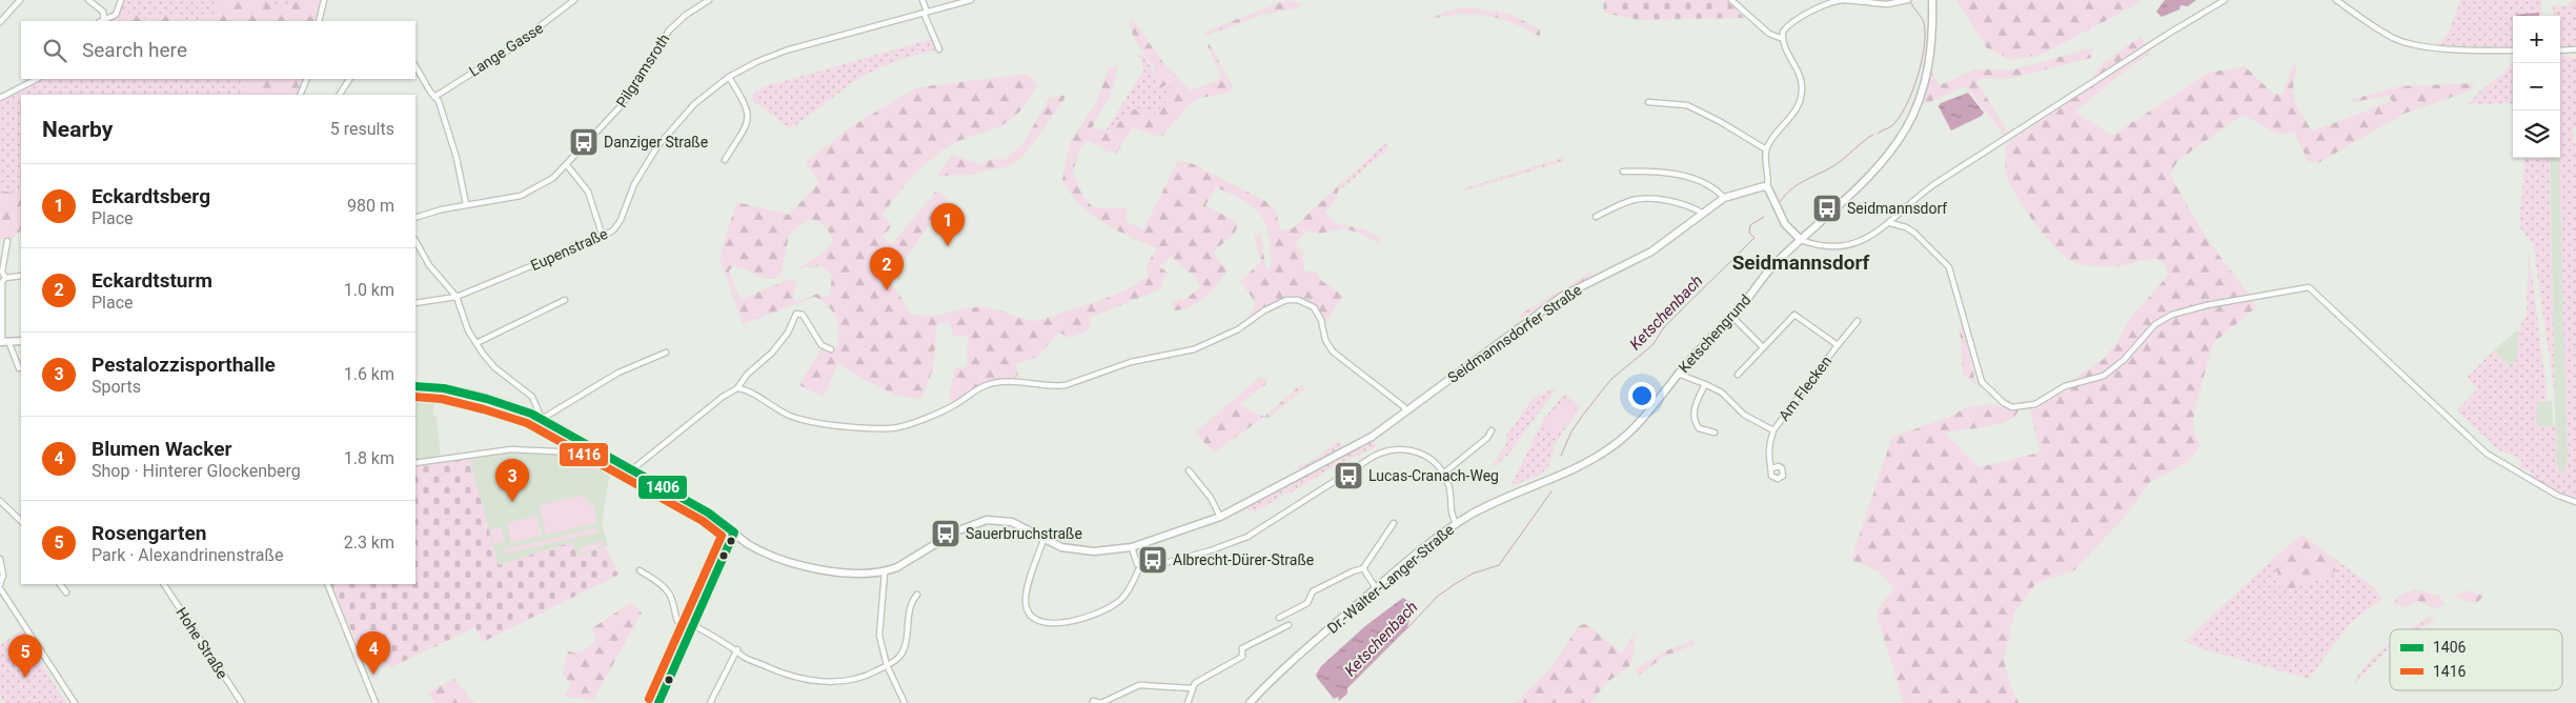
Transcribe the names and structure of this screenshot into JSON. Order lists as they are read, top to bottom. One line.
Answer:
{"streets":{"street":["Lange Gasse","Pilgramsroth","Eupenstraße","Seidmannsdorfer Straße","Ketschengrund","Am Flecken","Dr.-Walter-Langer-Straße","Hohe Straße"]},"crossings":[["Ketschengrund","Dr.-Walter-Langer-Straße"]],"districts":["Seidmannsdorf"],"water":["Ketschenbach"],"places":{"bus stop":["Danziger Straße","Seidmannsdorf","Lucas-Cranach-Weg","Sauerbruchstraße","Albrecht-Dürer-Straße"]},"lines":["transit line 1406","transit line 1416"],"legend":["1406","1416"],"page":{"map_buttons":["+","−"],"search":"Search here","heading":["Nearby","5 results"],"list":[{"mark":"1","name":"Eckardtsberg","note":"Place","value":"980 m"},{"mark":"2","name":"Eckardtsturm","note":"Place","value":"1.0 km"},{"mark":"3","name":"Pestalozzisporthalle","note":"Sports","value":"1.6 km"},{"mark":"4","name":"Blumen Wacker","note":"Shop · Hinterer Glockenberg","value":"1.8 km"},{"mark":"5","name":"Rosengarten","note":"Park · Alexandrinenstraße","value":"2.3 km"}],"pins":["1","2","3","4","5"]}}
